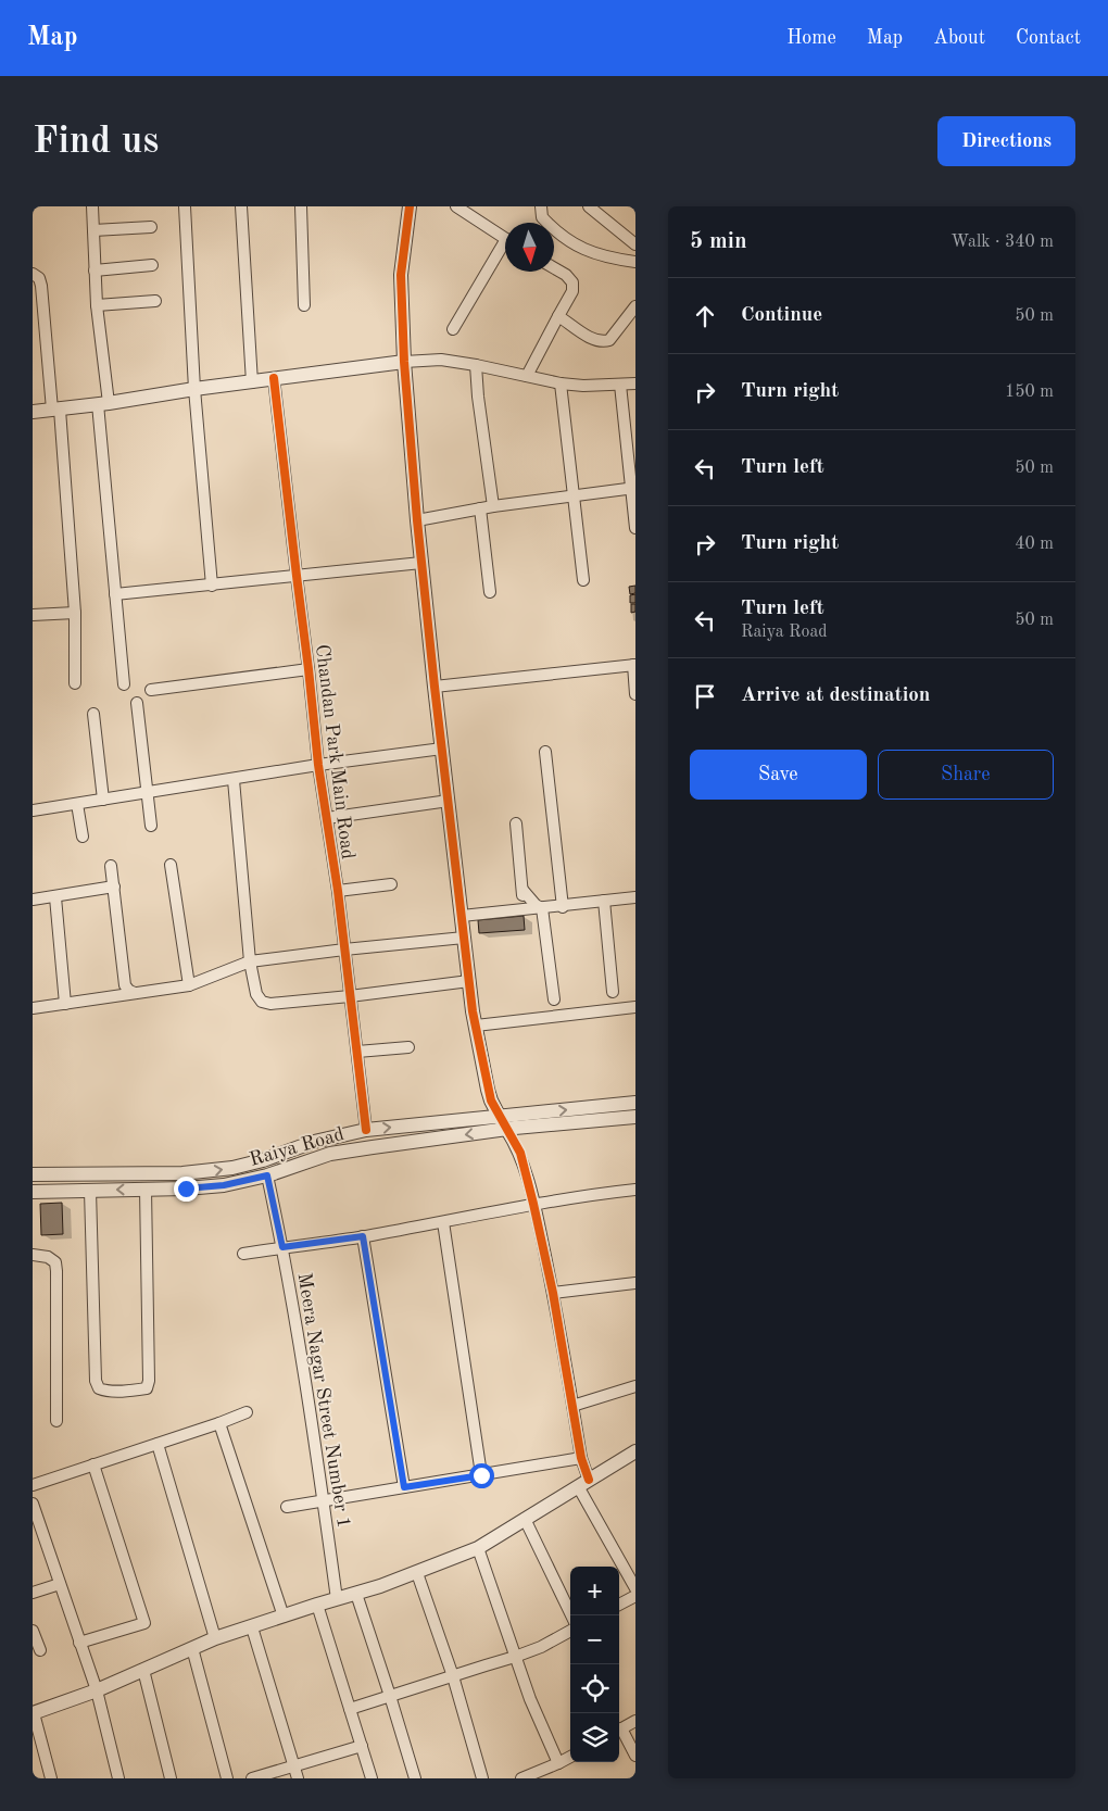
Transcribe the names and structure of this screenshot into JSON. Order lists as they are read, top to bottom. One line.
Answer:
{"streets":{"street":["Chandan Park Main Road","Raiya Road","Meera Nagar Street Number 1"]},"crossings":[["Chandan Park Main Road","Raiya Road"],["Raiya Road","Meera Nagar Street Number 1"]],"north":"bottom","page":{"header":"Map","nav":["Home","Map","About","Contact"],"buttons":["Directions",["Save","Share"]],"title":"Find us","heading":["5 min","Walk · 340 m"],"list":[["Continue","50 m"],["Turn right","150 m"],["Turn left","50 m"],["Turn right","40 m"],["Turn left","Raiya Road","50 m"],"Arrive at destination"],"map_buttons":["+","−"]}}
